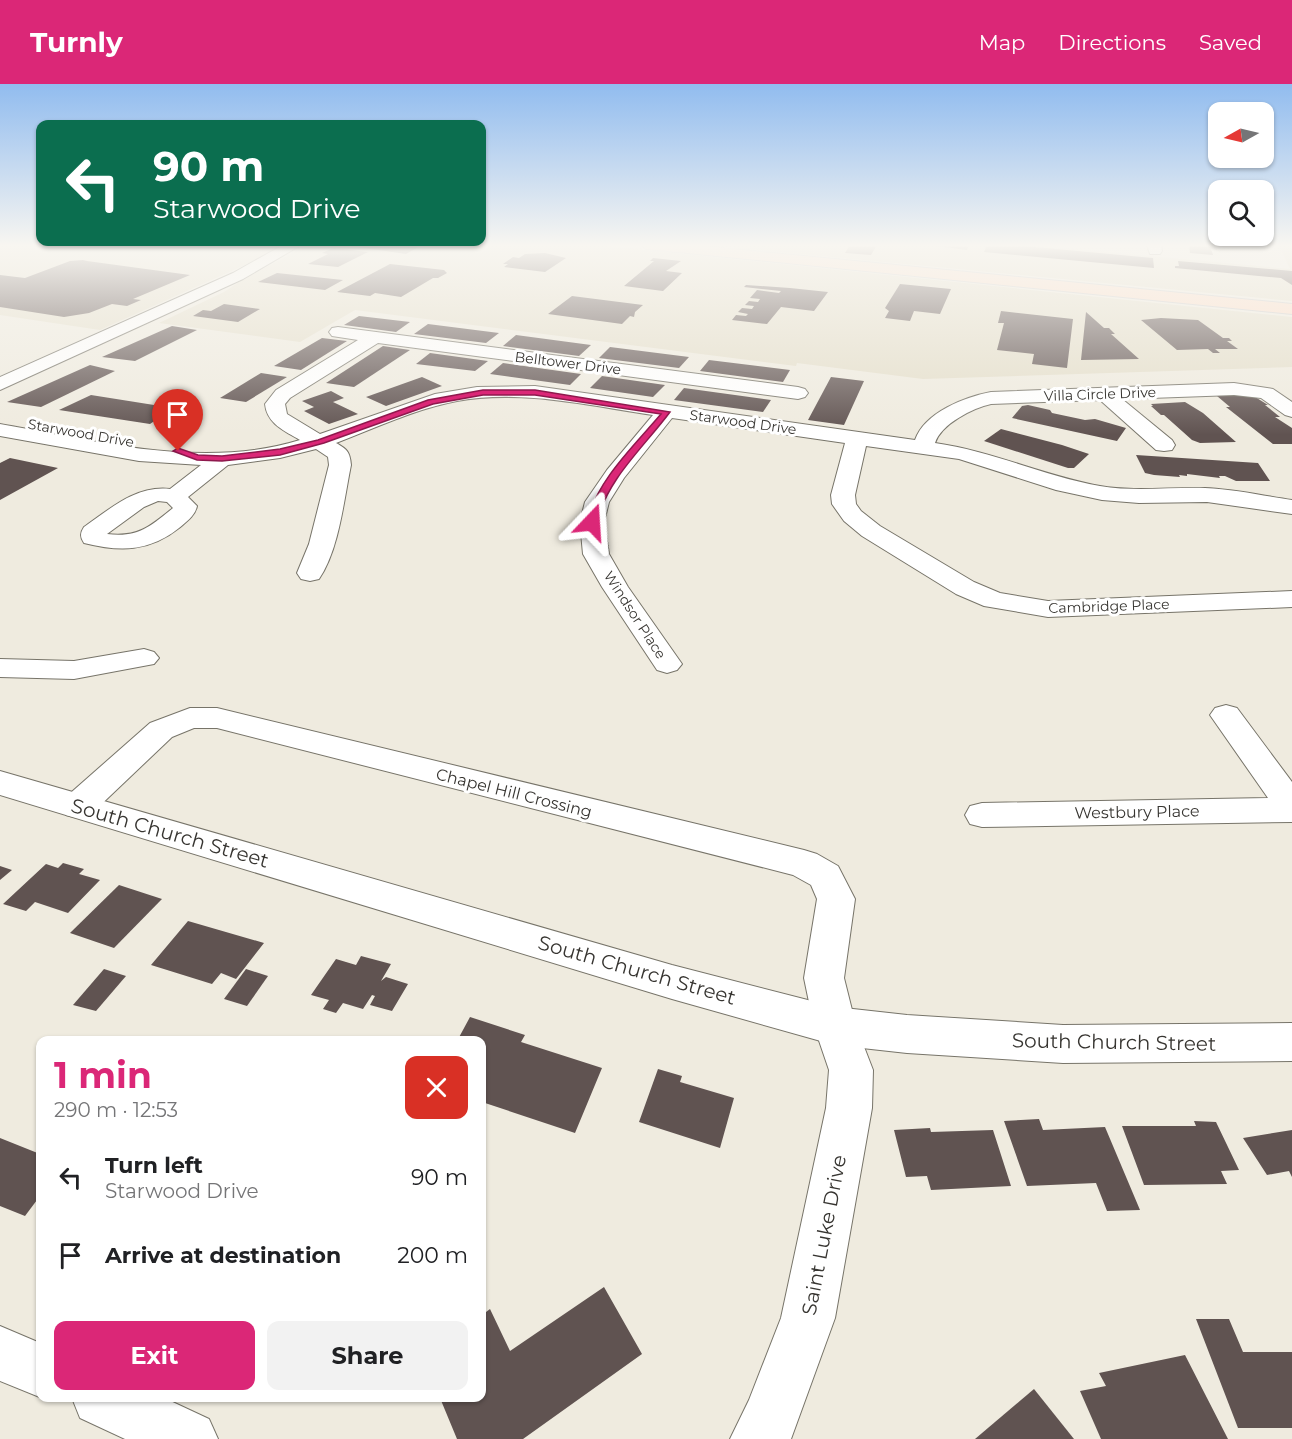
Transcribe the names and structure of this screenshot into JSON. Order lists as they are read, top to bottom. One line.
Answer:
{"streets":{"street":["Belltower Drive","Villa Circle Drive","Starwood Drive","Cambridge Place","Windsor Place","Chapel Hill Crossing","Westbury Place","South Church Street","Saint Luke Drive"]},"crossings":[["Villa Circle Drive","Starwood Drive"],["Starwood Drive","Cambridge Place"],["Starwood Drive","Windsor Place"],["Chapel Hill Crossing","South Church Street"],["Chapel Hill Crossing","Saint Luke Drive"],["South Church Street","Saint Luke Drive"]],"north":"left","page":{"header":"Turnly","nav":["Map","Directions","Saved"],"turn":["90 m","Starwood Drive"],"heading":["1 min","290 m · 12:53"],"list":[{"name":"Turn left","note":"Starwood Drive","value":"90 m"},{"name":"Arrive at destination","value":"200 m"}],"buttons":["Exit","Share"]}}
